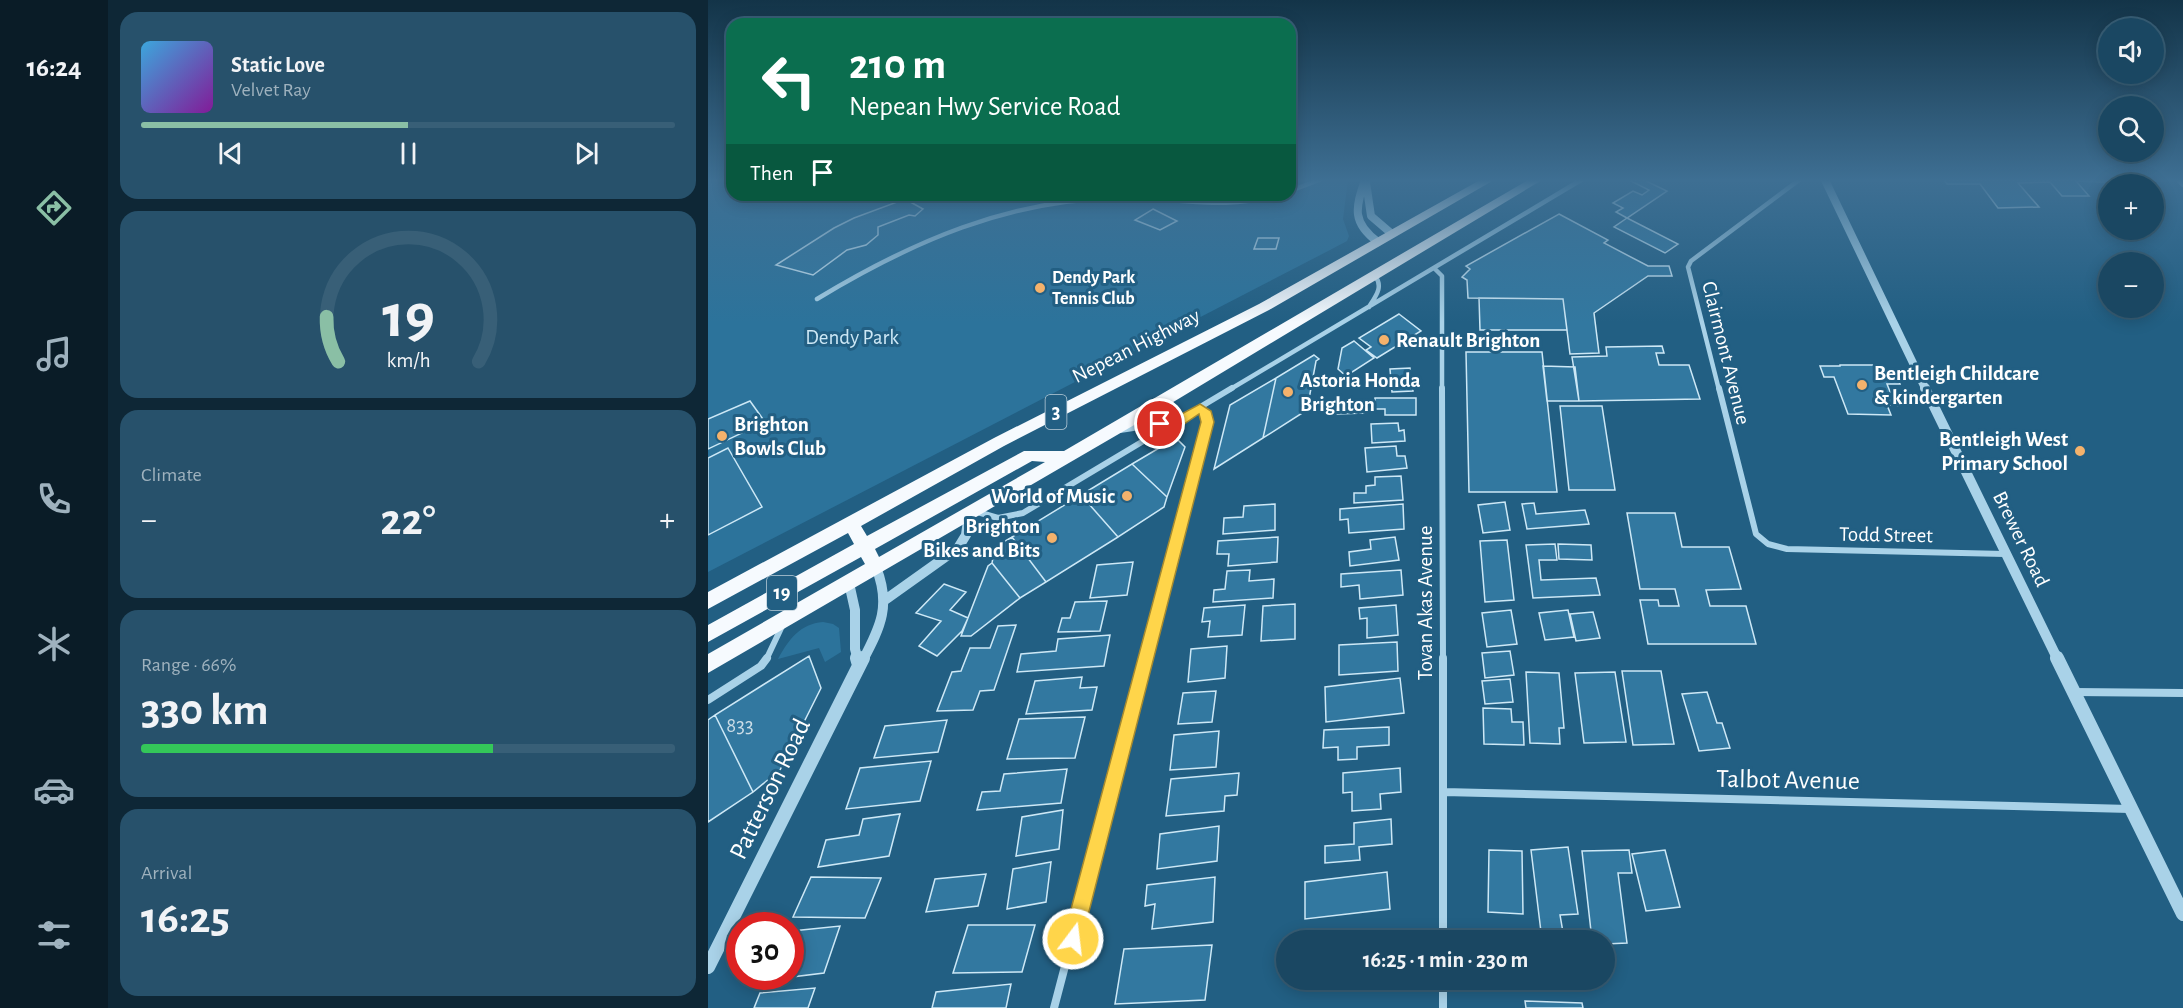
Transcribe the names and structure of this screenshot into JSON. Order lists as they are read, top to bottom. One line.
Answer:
{"streets":{"highway":["Nepean Highway","3","19"],"street":["Clairmont Avenue","Todd Street","Brewer Road","Tovan Akas Avenue","Talbot Avenue","Patterson Road"]},"crossings":[["Clairmont Avenue","Todd Street"],["3","19"],["3","Patterson Road"],["Todd Street","Brewer Road"],["Brewer Road","Talbot Avenue"],["Tovan Akas Avenue","Talbot Avenue"]],"parks":["Dendy Park"],"places":["Dendy Park Tennis Club","Renault Brighton","Bentleigh Childcare & kindergarten","Astoria Honda Brighton","Brighton Bowls Club","Bentleigh West Primary School","World of Music","Brighton Bikes and Bits"],"house_numbers":["833"],"page":{"tabs":"16:24","map_buttons":["+","−"],"turn":["210 m","Nepean Hwy Service Road"],"song":["Static Love","Velvet Ray"],"then":"Then","tile":["Climate",["Range · 66%","330 km"],["Arrival","16:25"]],"heat":["−","22°","+"],"limit":"30","trip":"16:25 · 1 min · 230 m","gauge":["19","km/h"]}}
